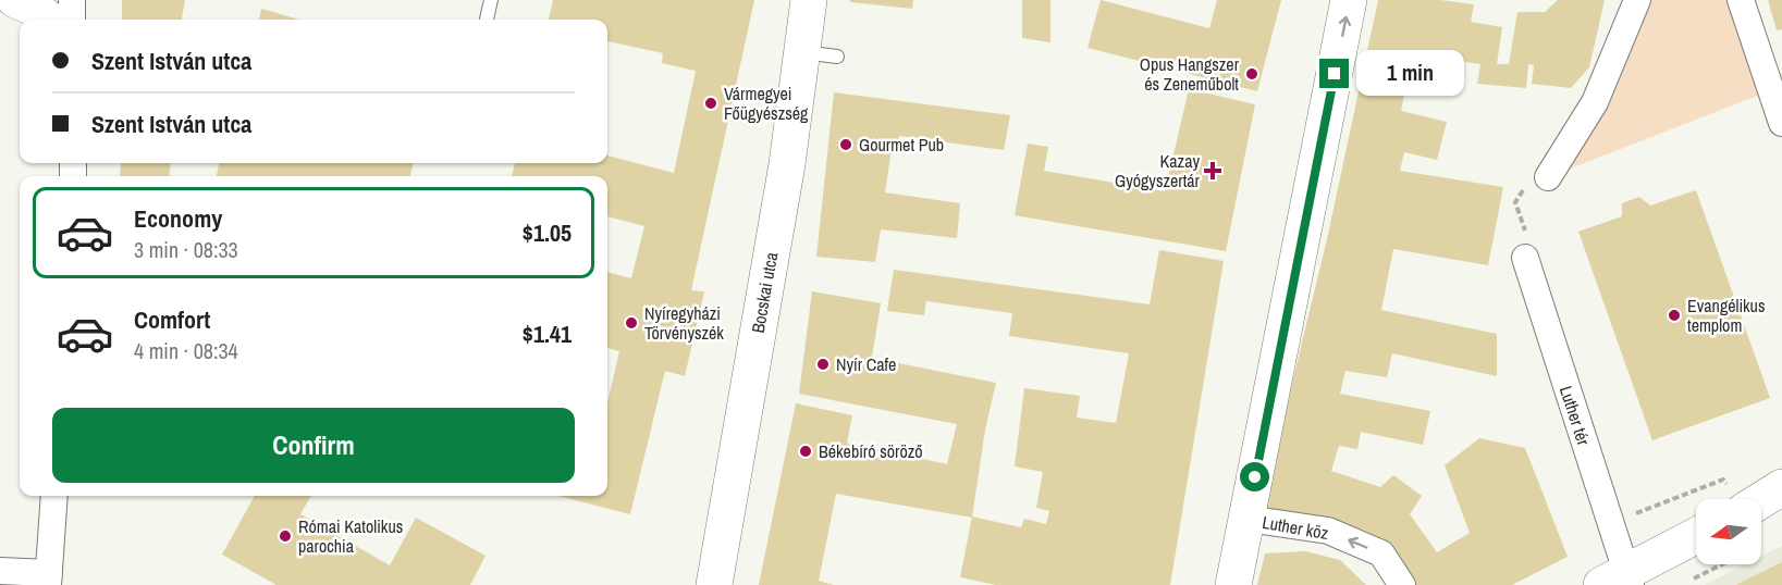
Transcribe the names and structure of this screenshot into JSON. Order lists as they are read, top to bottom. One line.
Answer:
{"streets":{"street":["Bocskai utca","Luther tér","Luther köz"]},"one_way":["Luther köz"],"places":{"other":["Opus Hangszer és Zeneműbolt","Vármegyei Főügyészség","Gourmet Pub","Evangélikus templom","Nyíregyházi Törvényszék","Nyír Cafe","Békebíró söröző","Római Katolikus parochia"],"health":["Kazay Gyógyszertár"]},"north":"left","page":{"banner":["Szent István utca","Szent István utca"],"bubble":"1 min","list":[{"name":"Economy","note":"3 min · 08:33","value":"$1.05"},{"name":"Comfort","note":"4 min · 08:34","value":"$1.41"}],"buttons":"Confirm"}}
